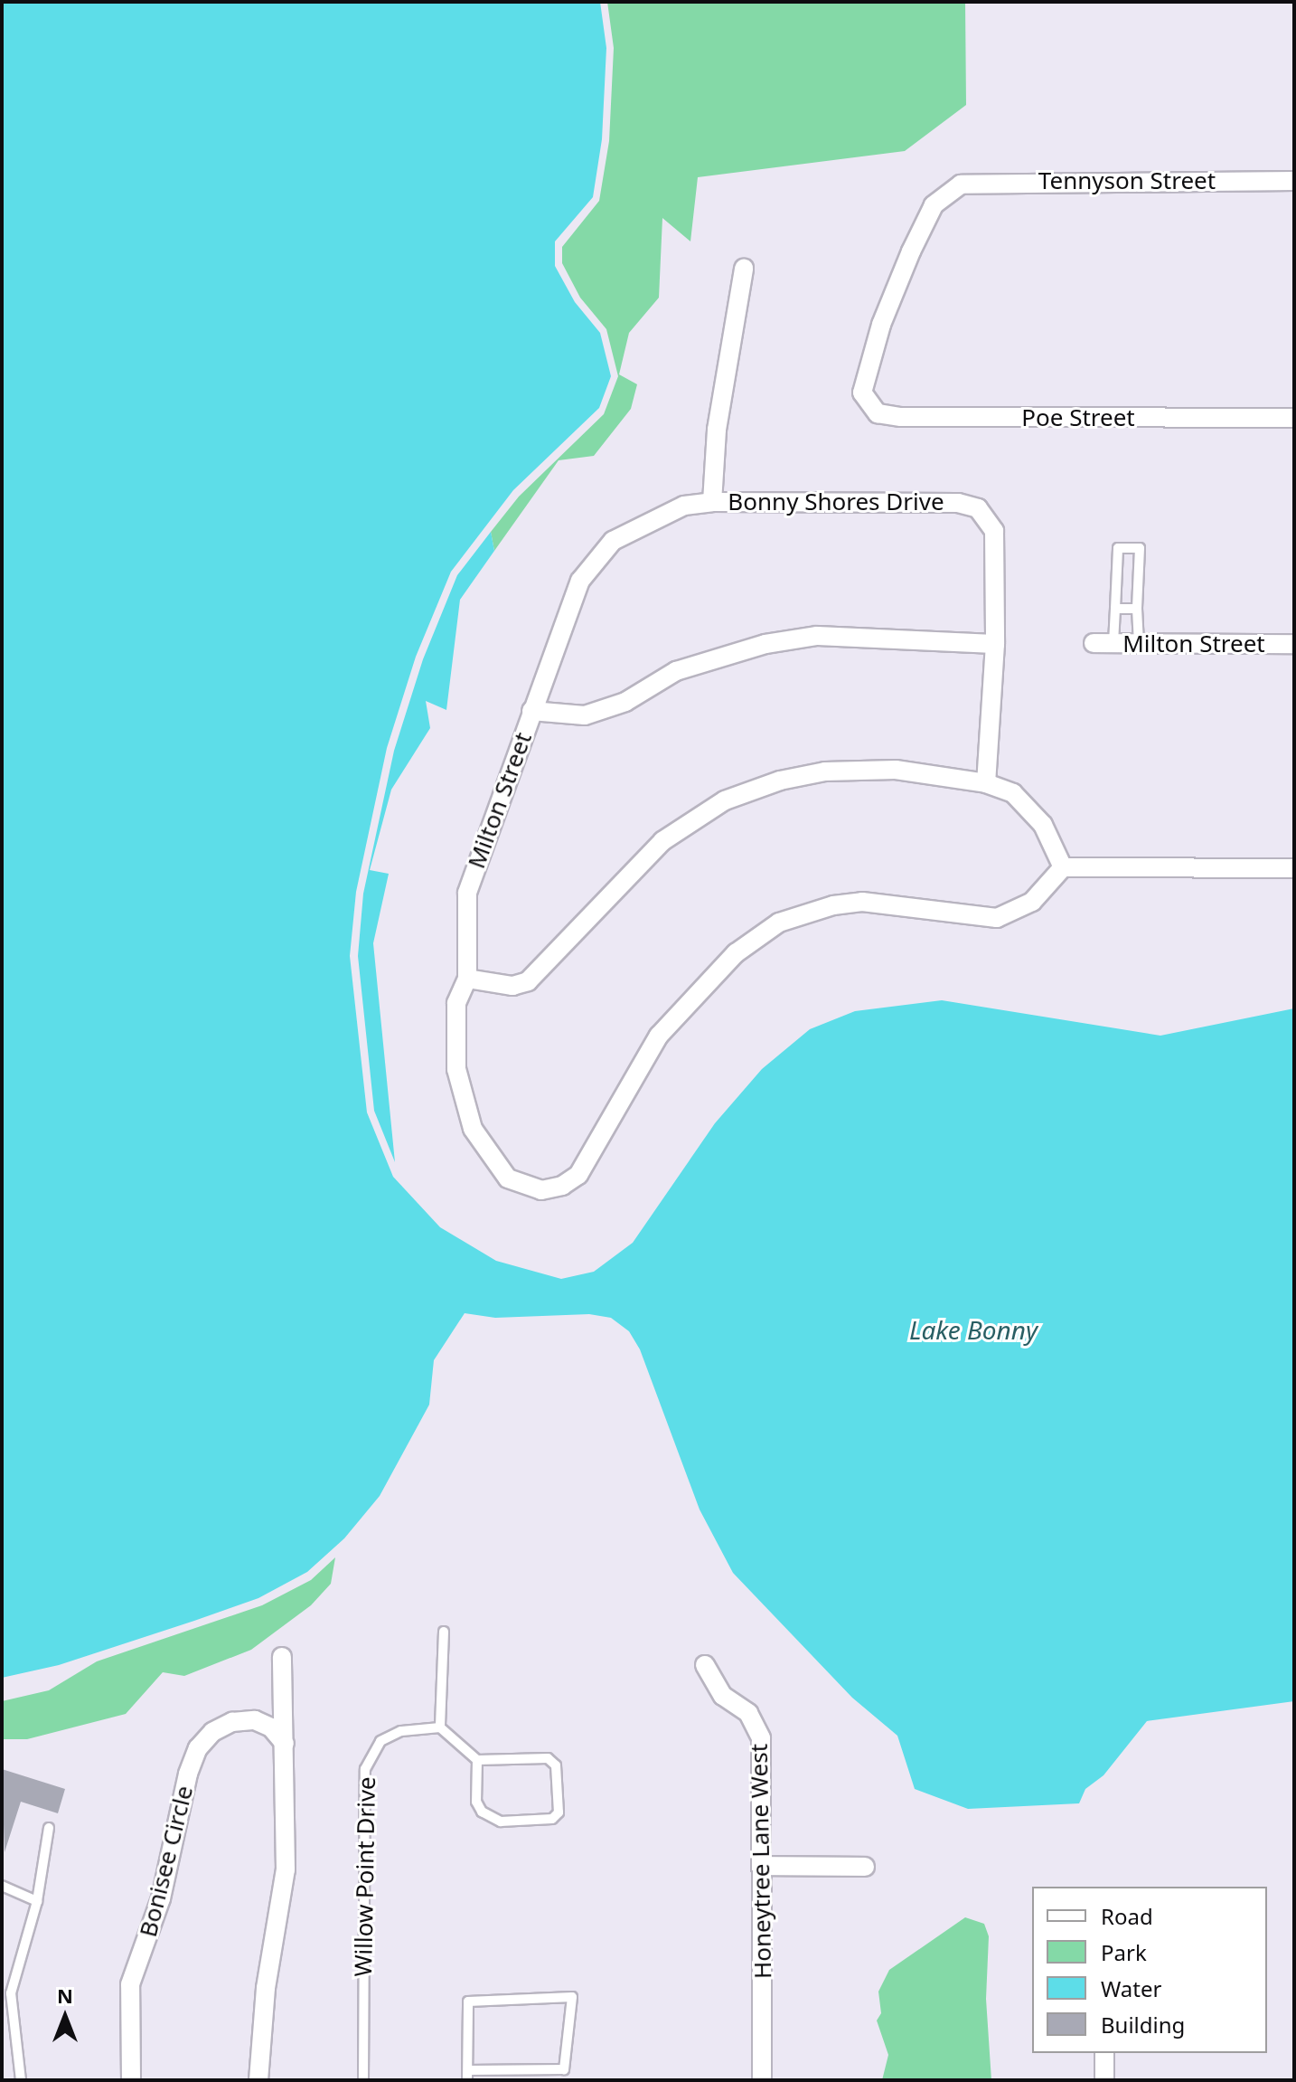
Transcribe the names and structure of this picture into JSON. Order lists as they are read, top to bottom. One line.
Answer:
{"streets":{"street":["Tennyson Street","Poe Street","Bonny Shores Drive","Milton Street","Bonisee Circle","Honeytree Lane West"],"lane":["Willow Point Drive"]},"crossings":[["Tennyson Street","Poe Street"],["Bonny Shores Drive","Milton Street"]],"water":["Lake Bonny"],"legend":["Road","Park","Water","Building"],"north":"top"}
